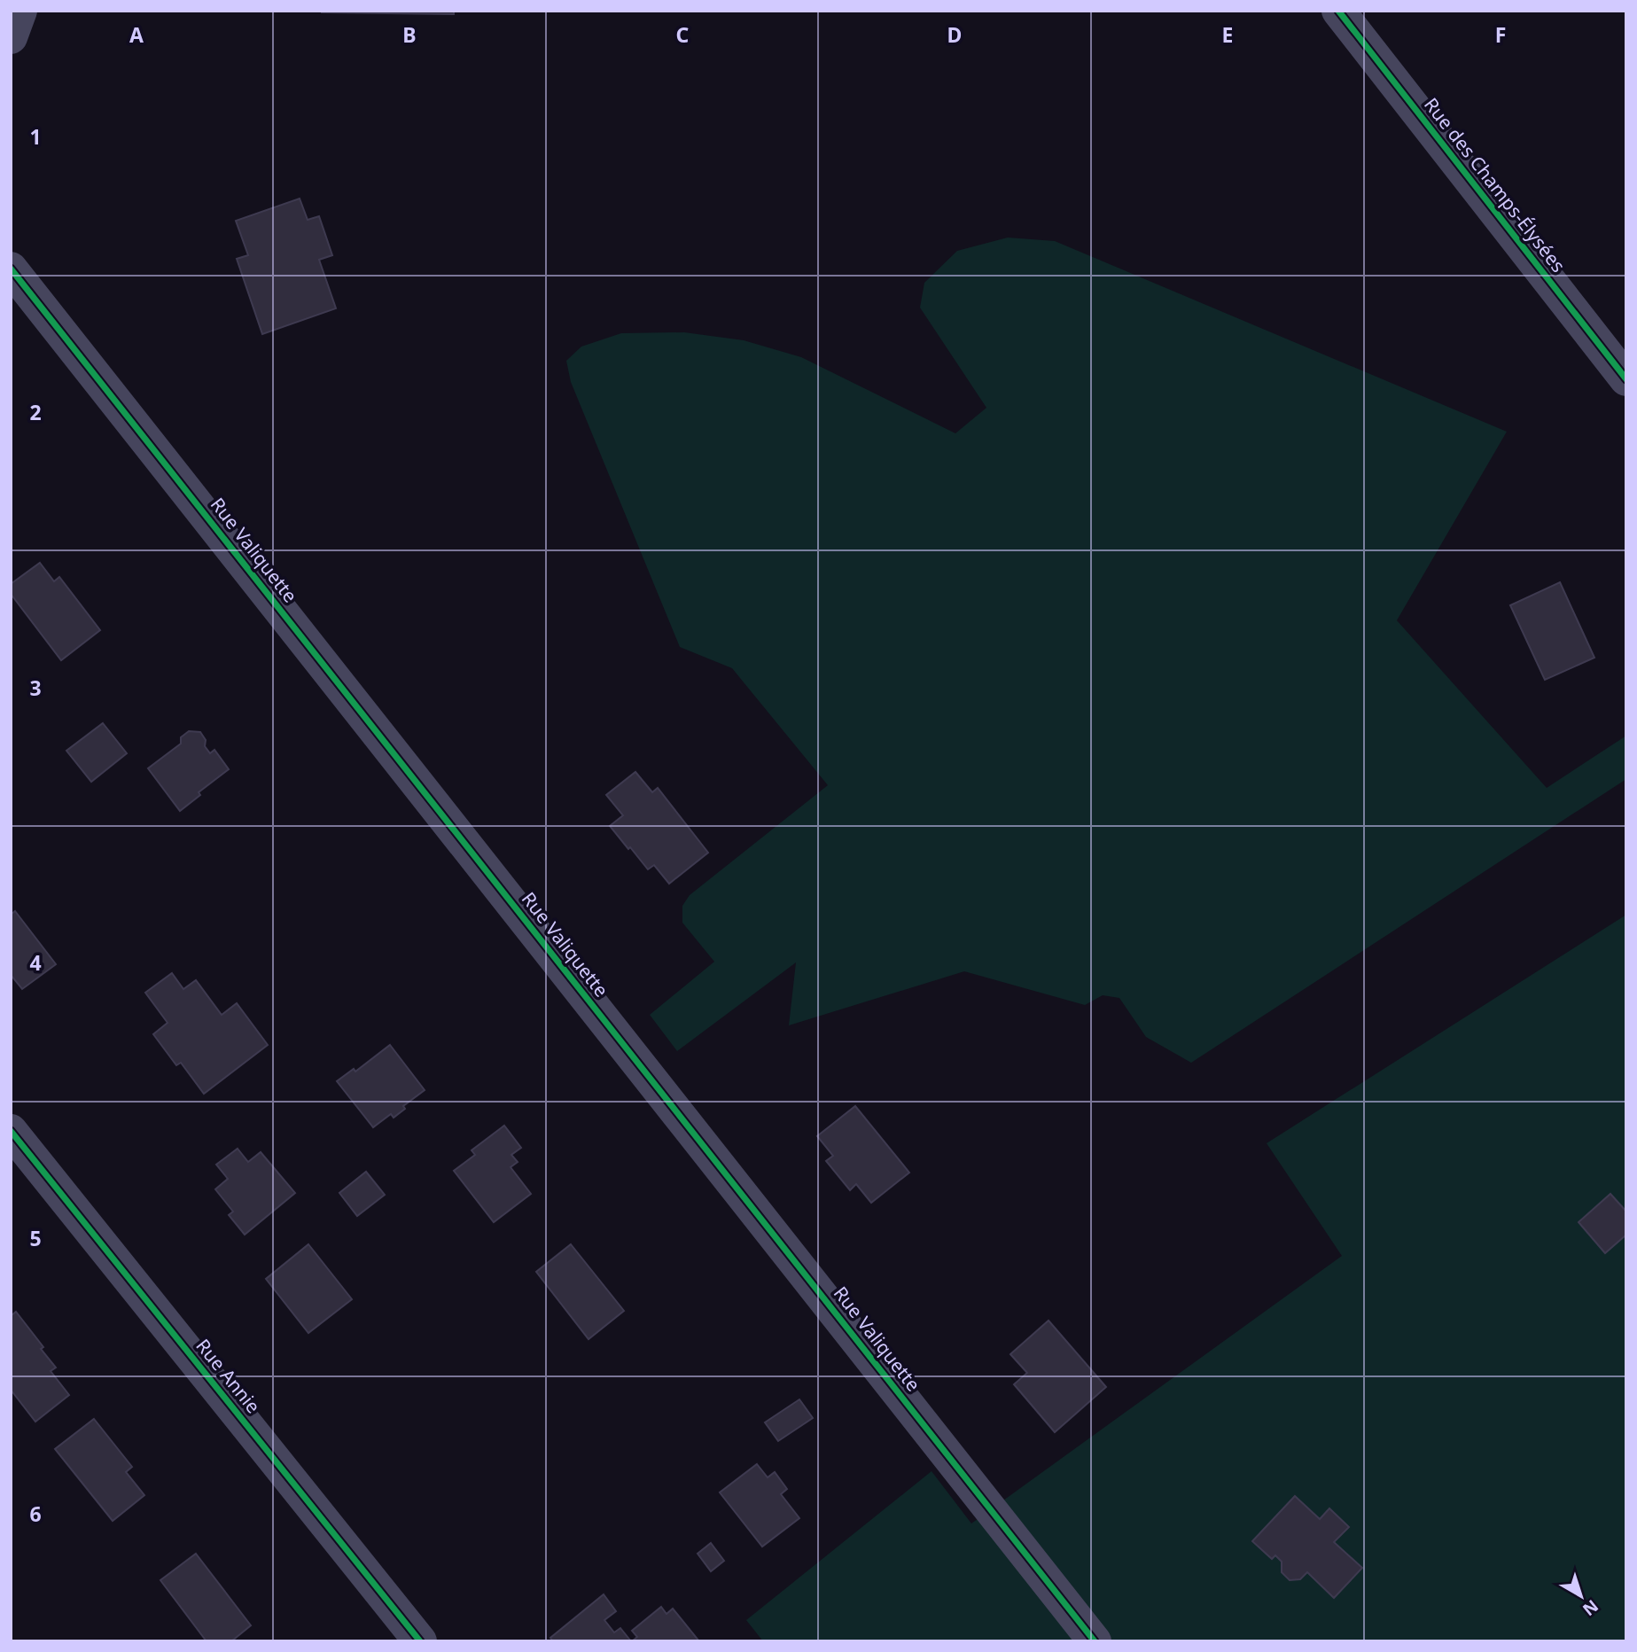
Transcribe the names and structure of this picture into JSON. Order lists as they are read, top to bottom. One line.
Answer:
{"streets":{"street":["Rue des Champs-Élysées","Rue Valiquette","Rue Annie"]},"north":"bottom right","grid":{"columns":["A","B","C","D","E","F"],"rows":["1","2","3","4","5","6"]}}
